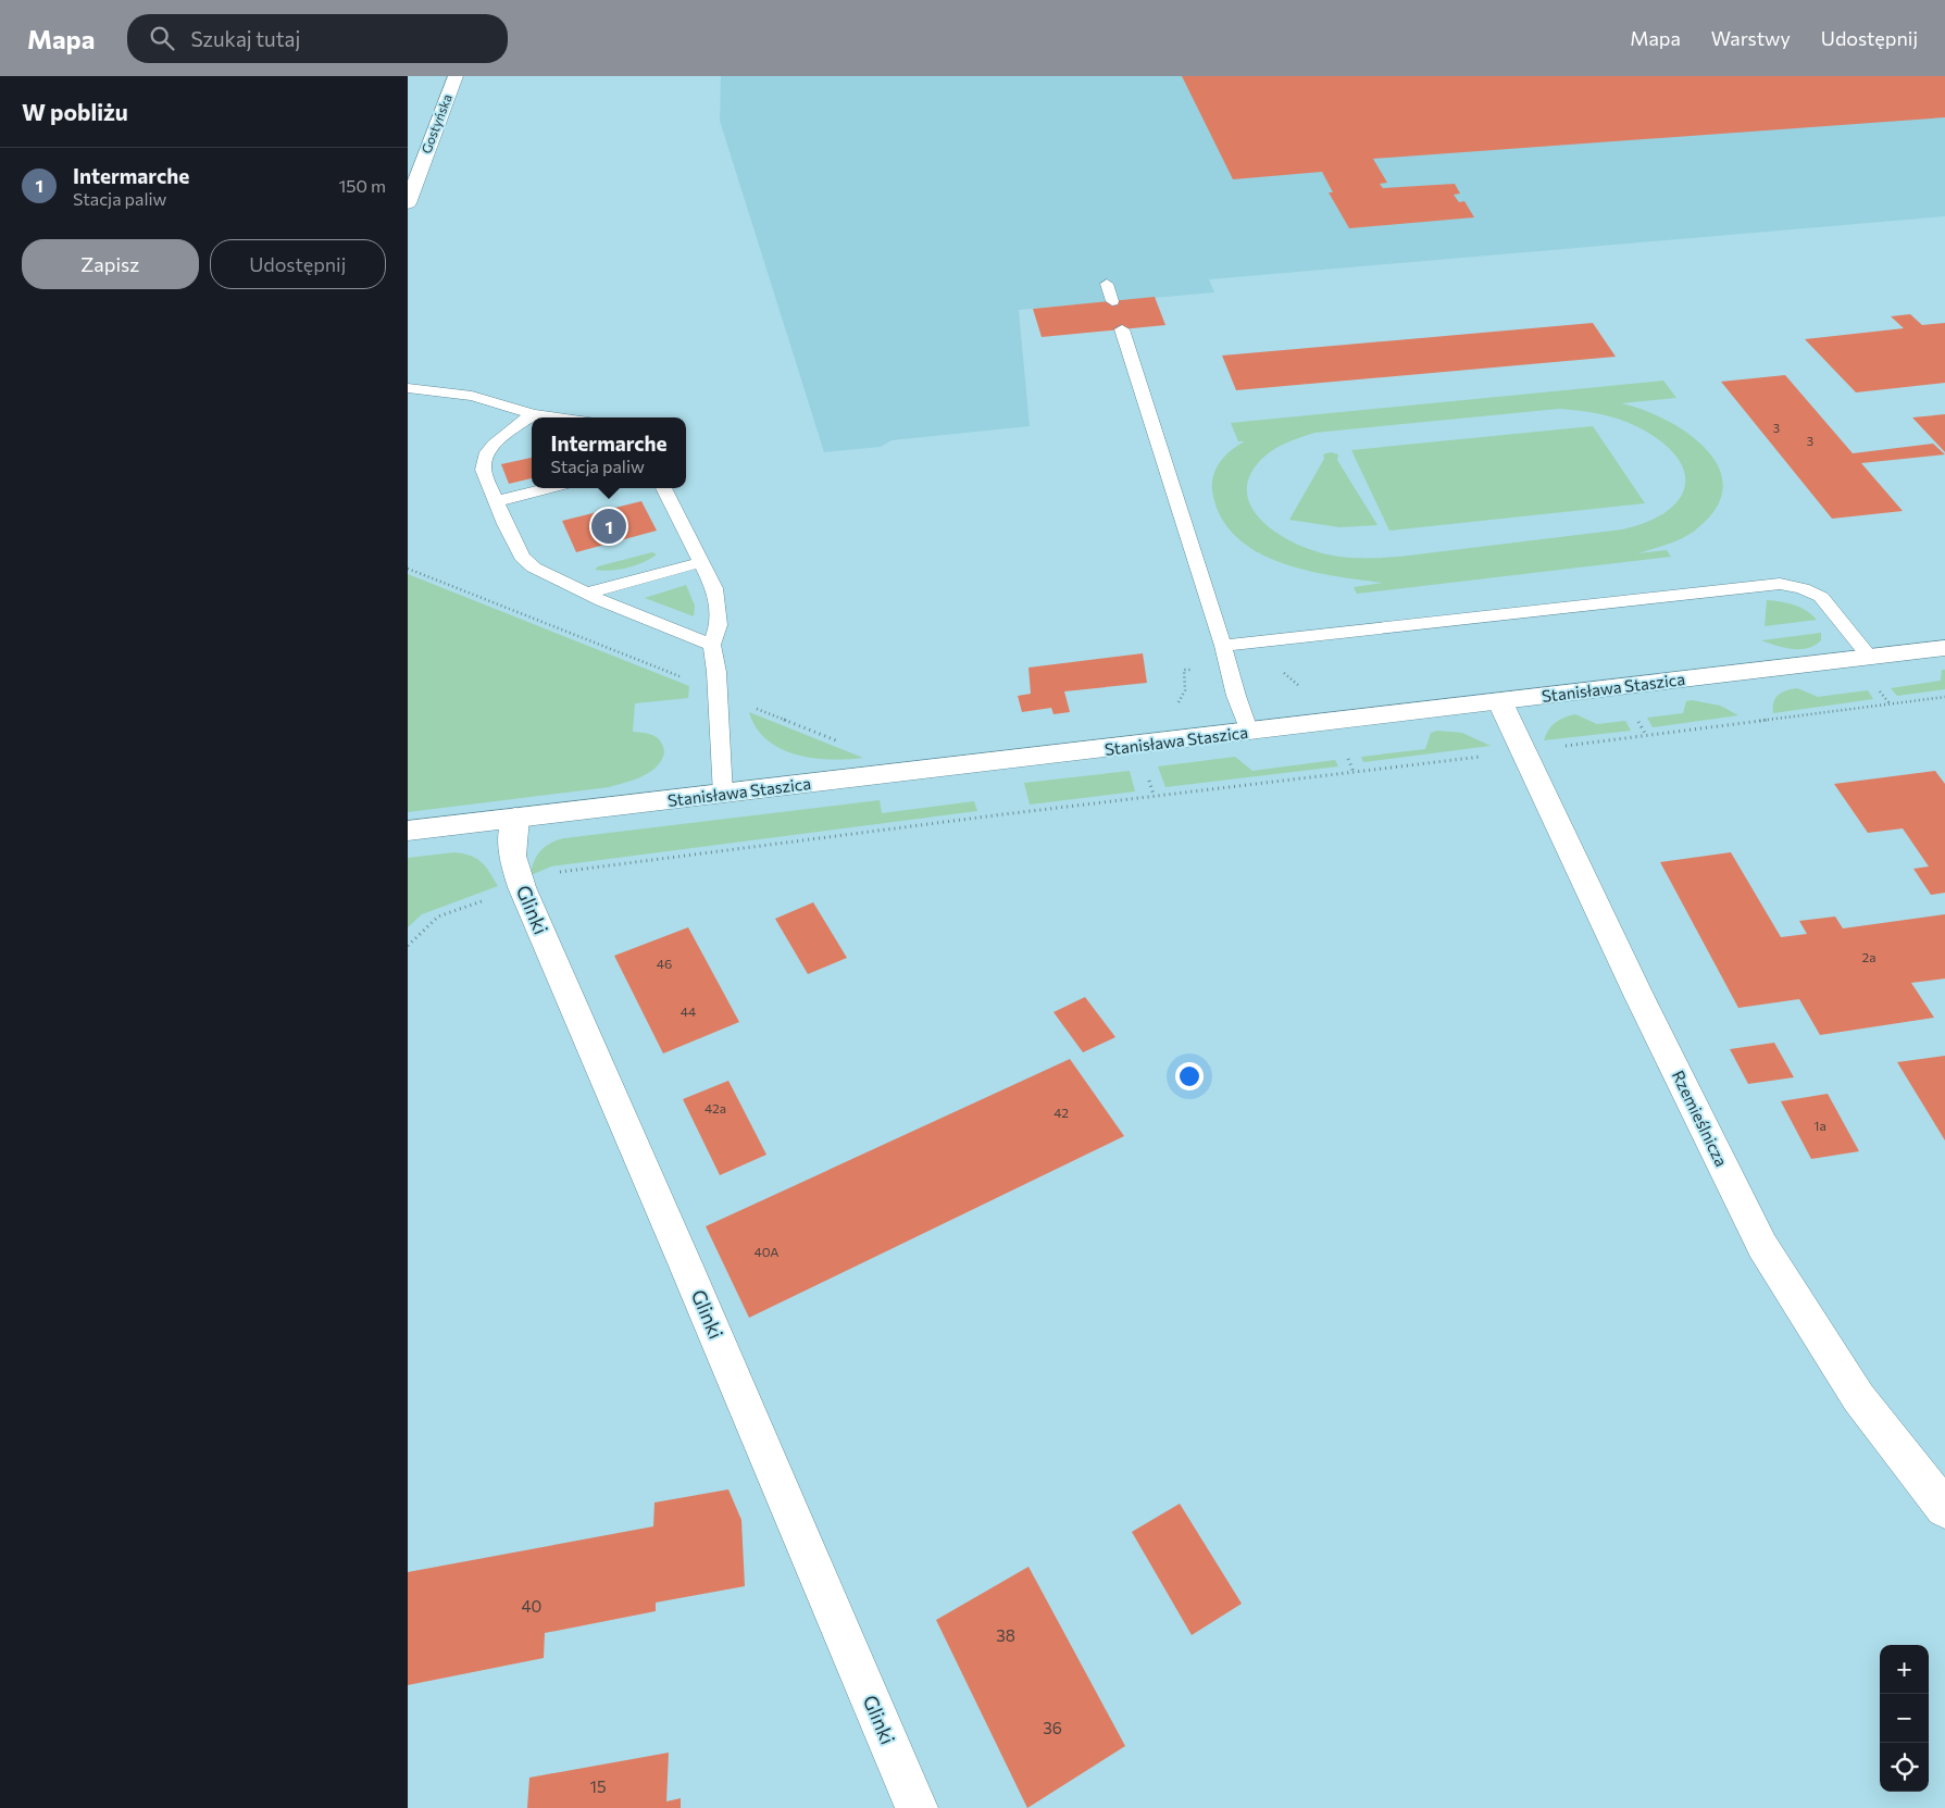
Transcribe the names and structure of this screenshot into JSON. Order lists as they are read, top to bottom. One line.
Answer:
{"streets":{"main road":["Gostyńska","Stanisława Staszica","Glinki","Rzemieślnicza"]},"crossings":[["Stanisława Staszica","Glinki"],["Stanisława Staszica","Rzemieślnicza"]],"house_numbers":["3","3","2a","46","44","42a","42","1a","40A","40","38","36","15"],"page":{"header":"Mapa","search":"Szukaj tutaj","nav":["Mapa","Warstwy","Udostępnij"],"heading":"W pobliżu","list":[{"mark":"1","name":"Intermarche","note":"Stacja paliw","value":"150 m"}],"buttons":["Zapisz","Udostępnij"],"popup":["Intermarche","Stacja paliw"],"pins":"1","map_buttons":["+","−"]}}
